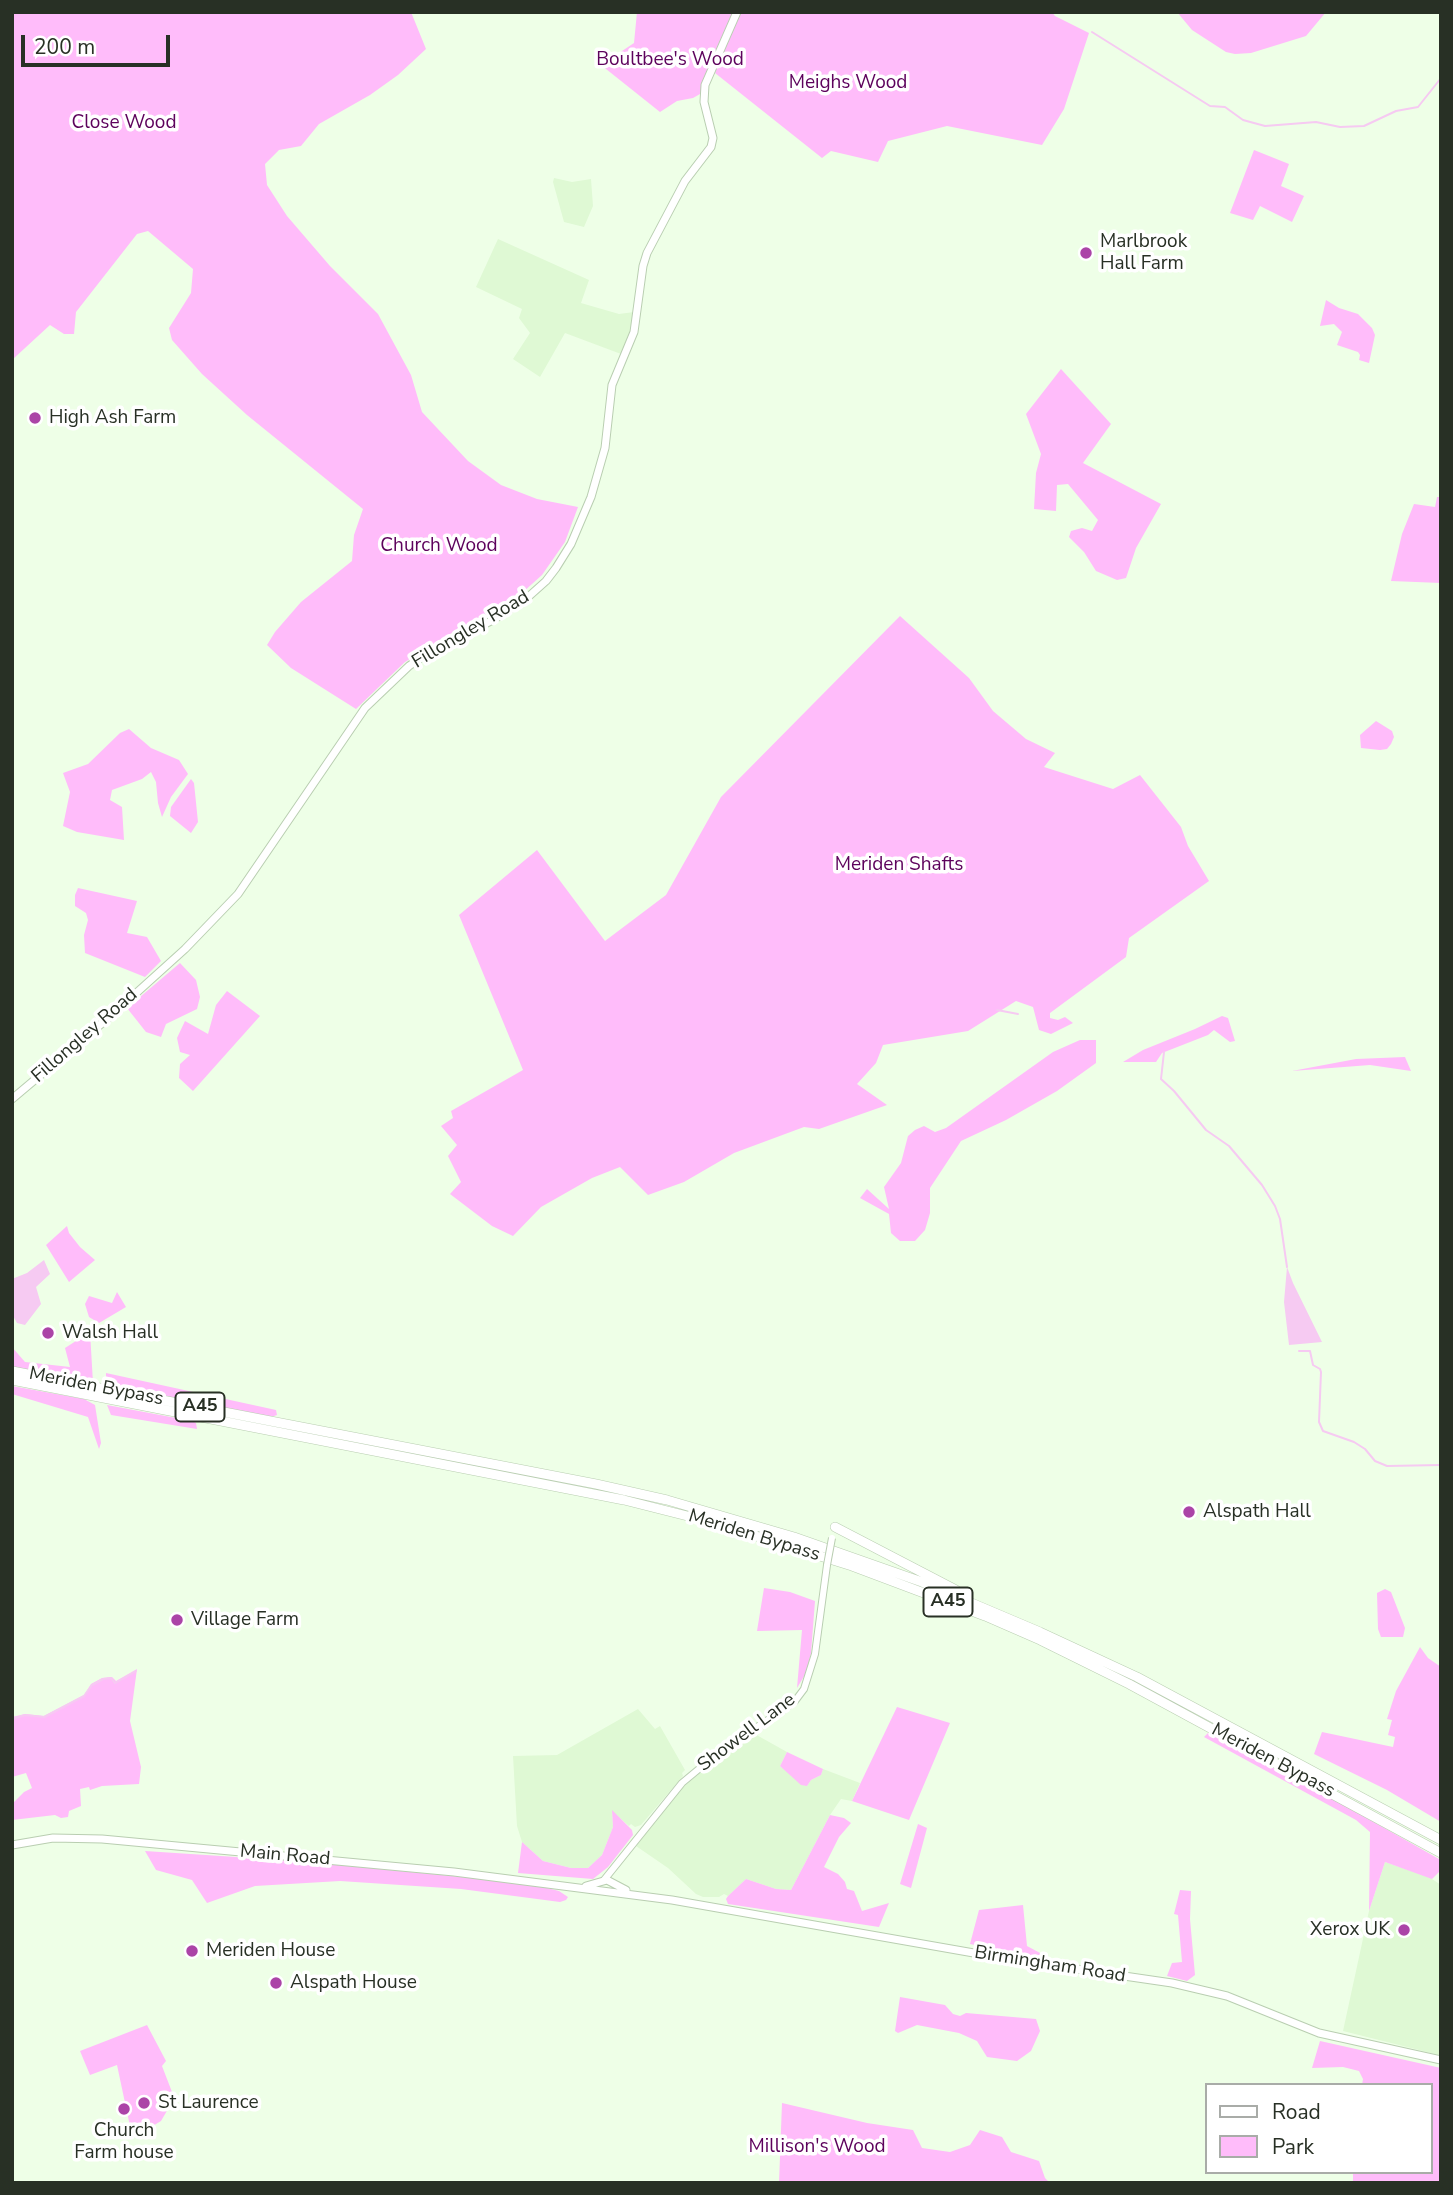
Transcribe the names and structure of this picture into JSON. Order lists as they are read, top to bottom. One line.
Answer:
{"streets":{"highway":["Meriden Bypass","A45"],"main road":["Fillongley Road","Main Road","Birmingham Road"],"street":["Showell Lane"]},"crossings":[["Showell Lane","Main Road"],["Showell Lane","Birmingham Road"],["Main Road","Birmingham Road"]],"parks":["Boultbee's Wood","Meighs Wood","Close Wood","Church Wood","Meriden Shafts","Millison's Wood"],"places":["Marlbrook Hall Farm","High Ash Farm","Walsh Hall","Alspath Hall","Village Farm","Xerox UK","Meriden House","Alspath House","St Laurence","Church Farm house"],"legend":["Road","Park"],"scale_bar":"200 m"}
